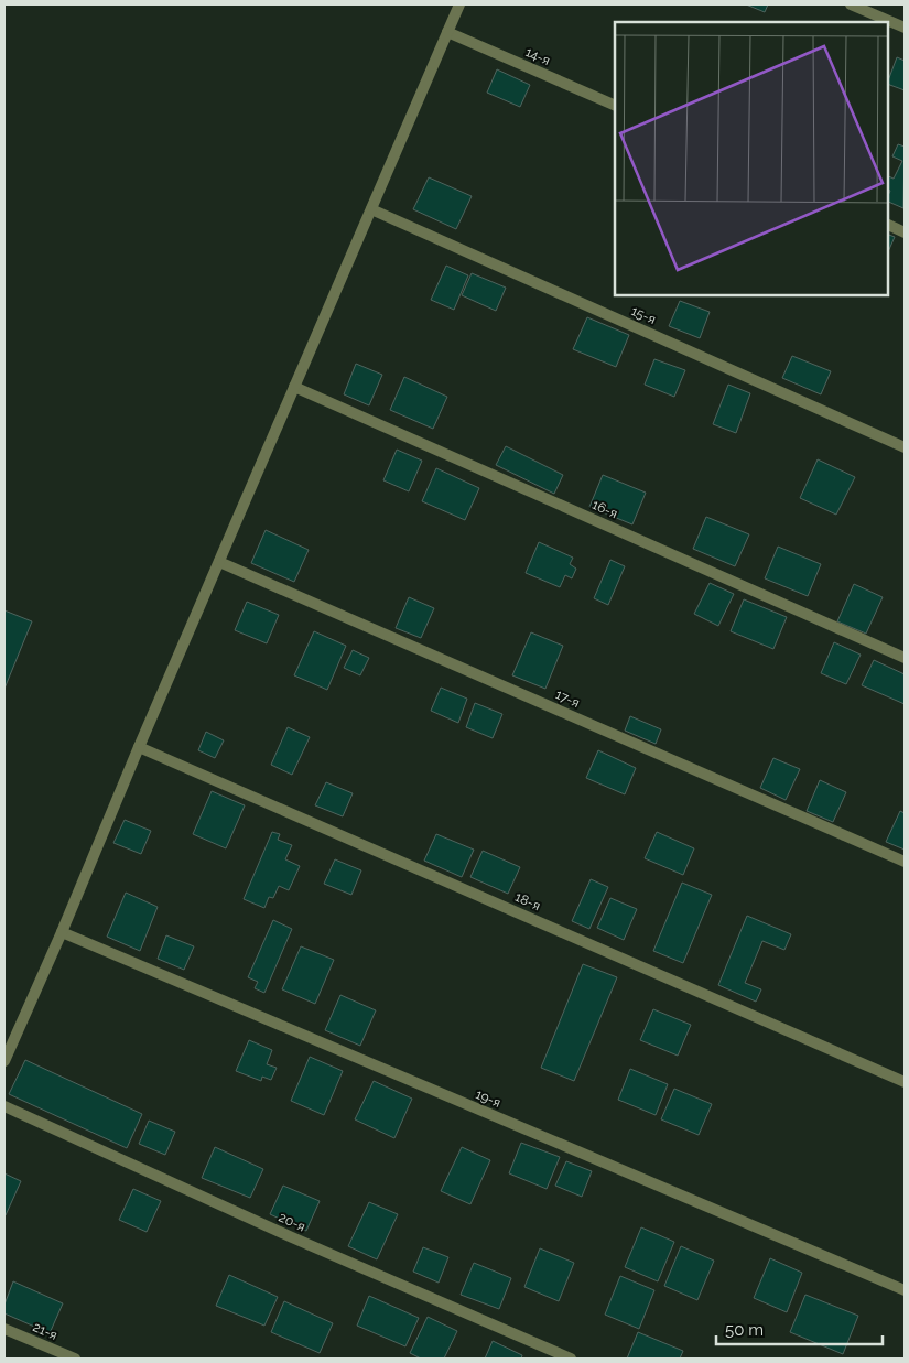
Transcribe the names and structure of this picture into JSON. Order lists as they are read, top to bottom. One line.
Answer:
{"streets":{"street":["14-я","15-я","16-я","17-я","18-я","19-я","20-я","21-я"]},"scale_bar":"50 m"}
